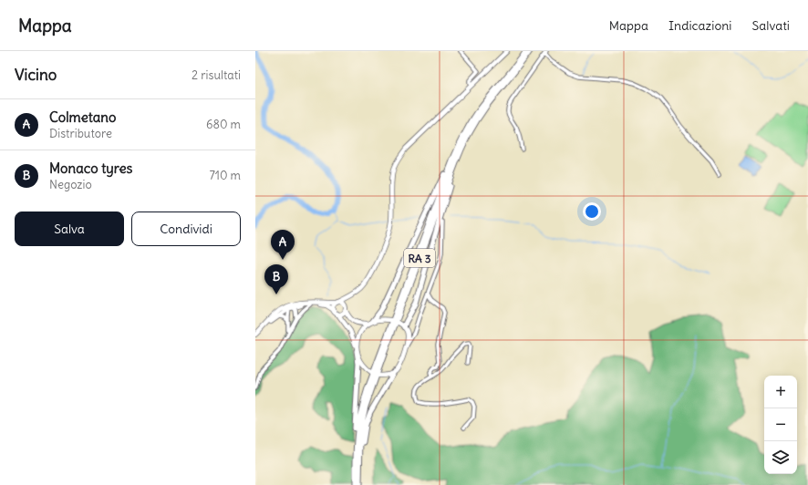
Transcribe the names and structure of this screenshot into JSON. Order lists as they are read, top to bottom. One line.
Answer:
{"streets":{"highway":["RA 3"]},"page":{"header":"Mappa","nav":["Mappa","Indicazioni","Salvati"],"heading":["Vicino","2 risultati"],"list":[{"mark":"A","name":"Colmetano","note":"Distributore","value":"680 m"},{"mark":"B","name":"Monaco tyres","note":"Negozio","value":"710 m"}],"buttons":["Salva","Condividi"],"pins":["A","B"],"map_buttons":["+","−"]}}
